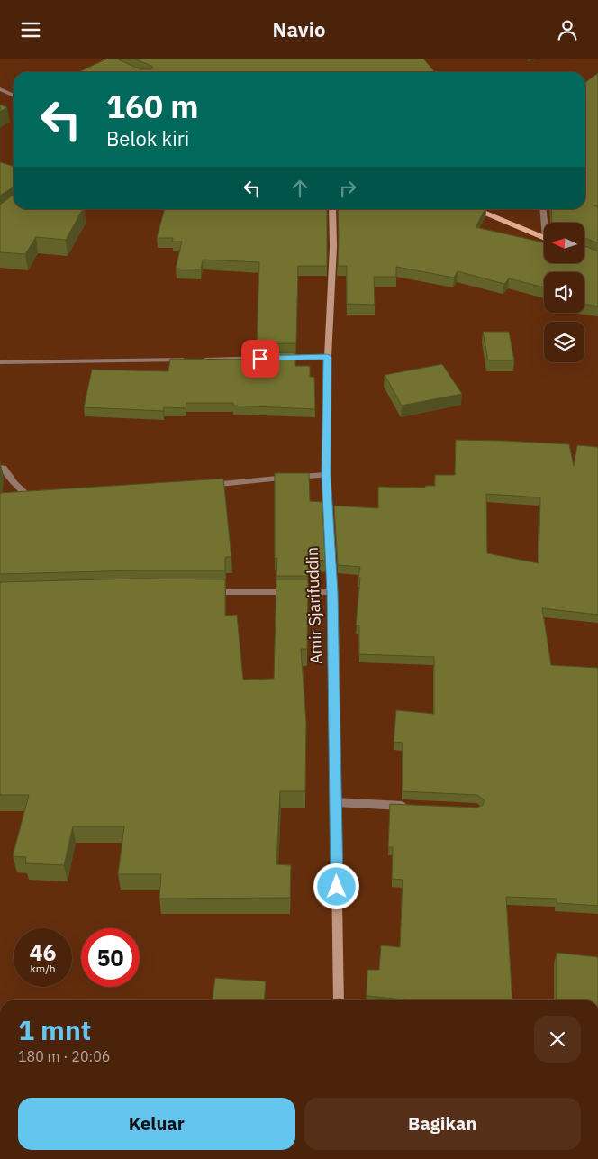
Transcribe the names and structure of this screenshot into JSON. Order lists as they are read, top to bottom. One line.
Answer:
{"streets":{"main road":["Amir Sjarifuddin"]},"north":"left","page":{"header":"Navio","turn":["160 m","Belok kiri"],"speed":"46 km/h","limit":"50","heading":["1 mnt","180 m · 20:06"],"buttons":["Keluar","Bagikan"]}}
